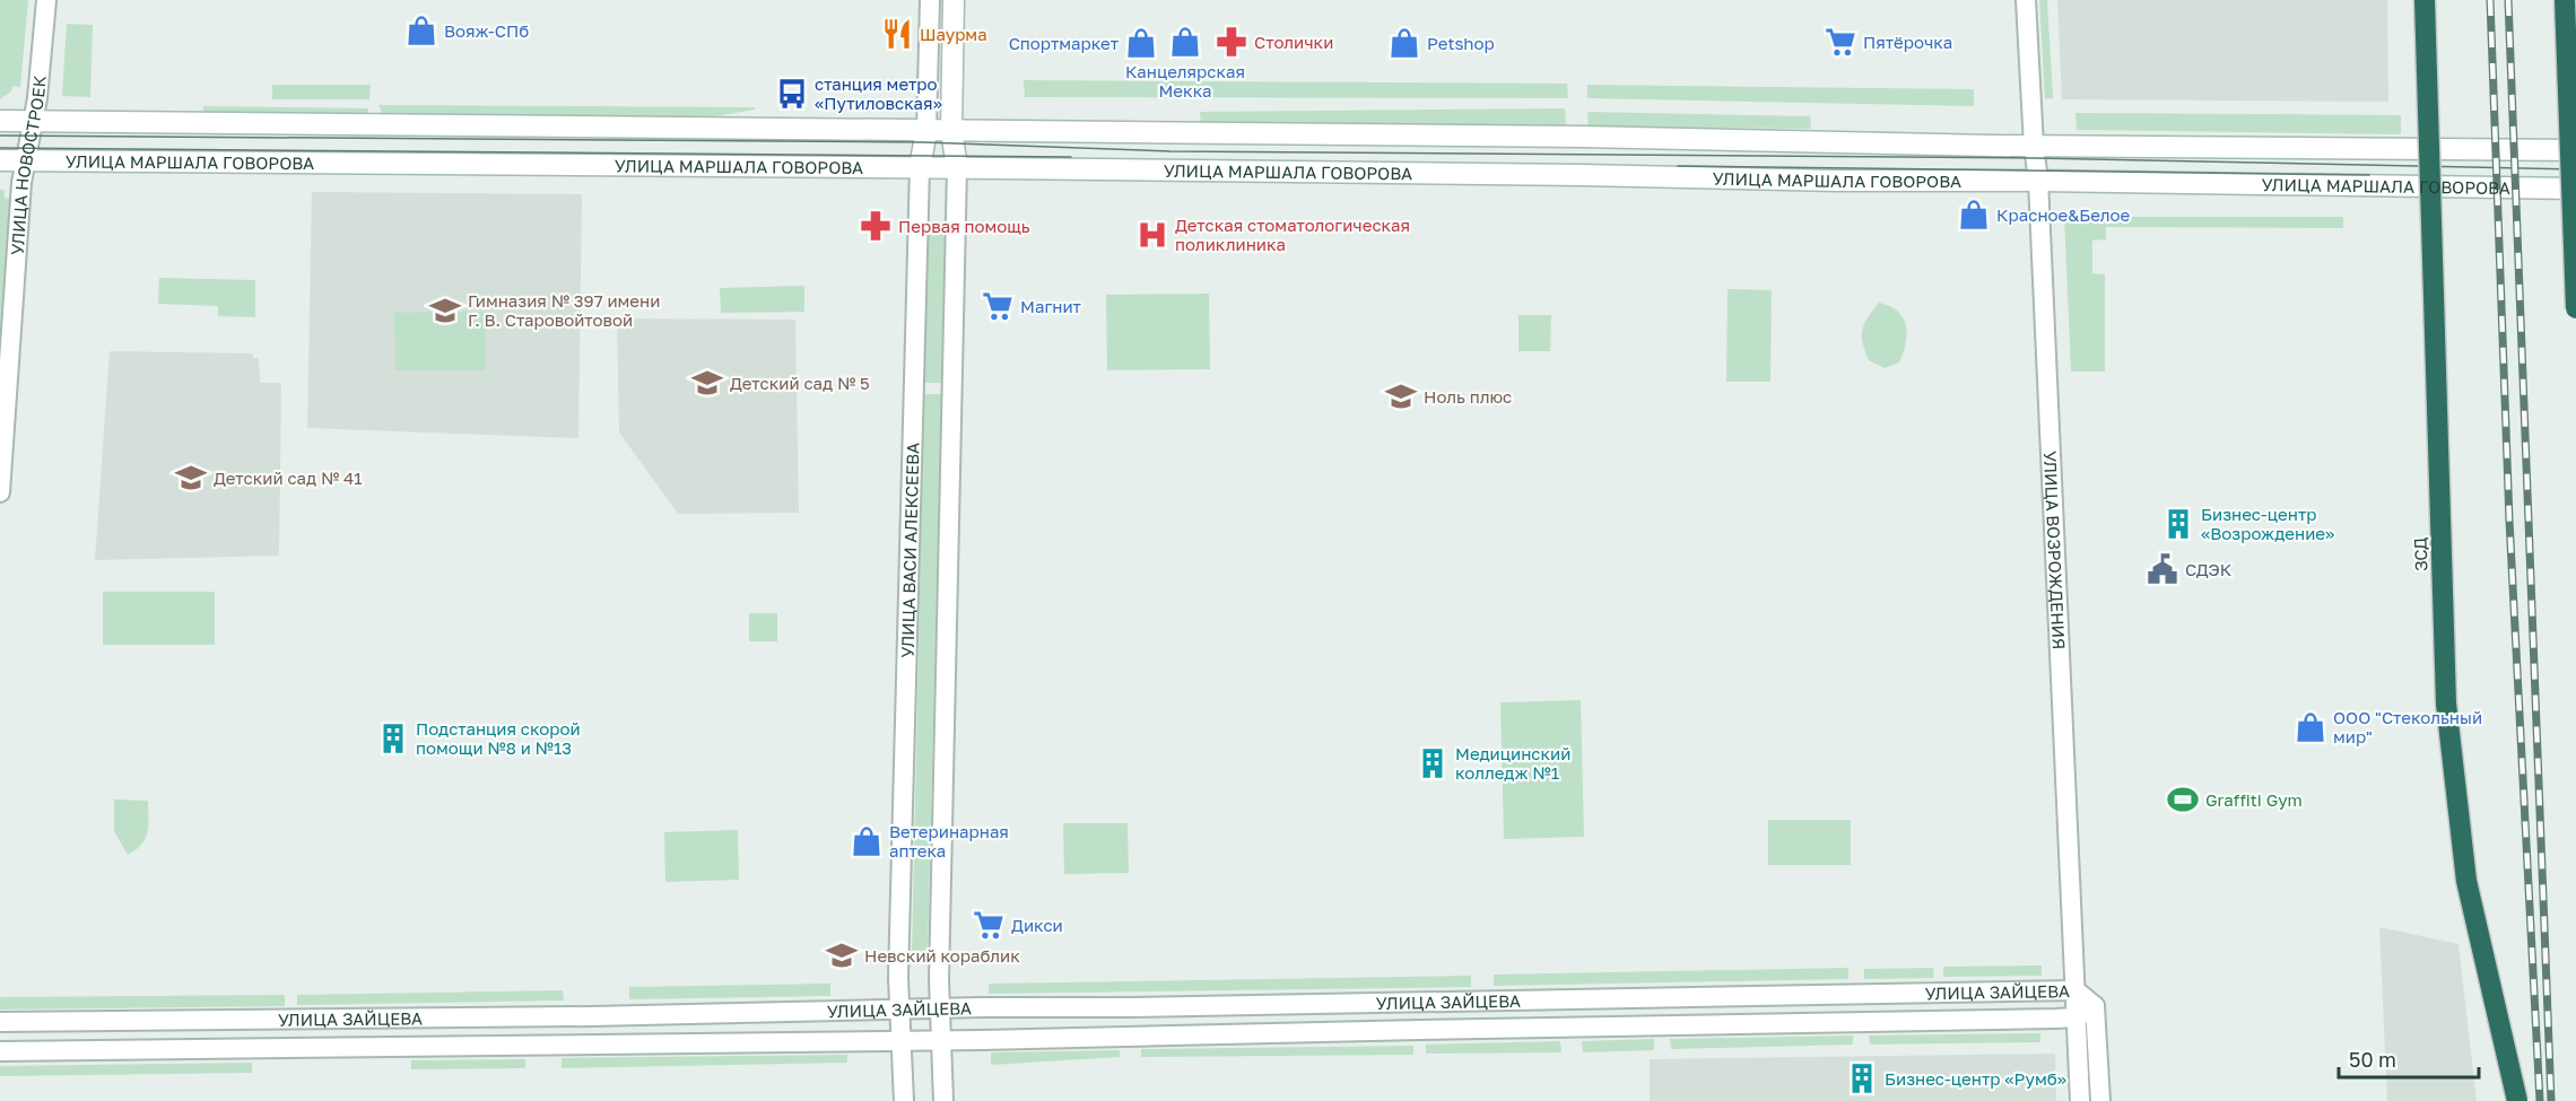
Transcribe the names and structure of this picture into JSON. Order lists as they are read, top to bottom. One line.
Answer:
{"streets":{"highway":["ЗСД"],"main road":["УЛИЦА МАРШАЛА ГОВОРОВА","УЛИЦА ВАСИ АЛЕКСЕЕВА"],"street":["УЛИЦА НОВОСТРОЕК","УЛИЦА ВОЗРОЖДЕНИЯ","УЛИЦА ЗАЙЦЕВА"]},"crossings":[["УЛИЦА МАРШАЛА ГОВОРОВА","УЛИЦА НОВОСТРОЕК"],["УЛИЦА МАРШАЛА ГОВОРОВА","УЛИЦА ВАСИ АЛЕКСЕЕВА"],["УЛИЦА МАРШАЛА ГОВОРОВА","УЛИЦА ВОЗРОЖДЕНИЯ"],["УЛИЦА ВАСИ АЛЕКСЕЕВА","УЛИЦА ЗАЙЦЕВА"],["УЛИЦА ВОЗРОЖДЕНИЯ","УЛИЦА ЗАЙЦЕВА"]],"places":{"shop":["Вояж-СПб","Канцелярская Мекка","Спортмаркет","Petshop","Красное&Белое","ООО \"Стекольный мир\"","Ветеринарная аптека"],"restaurant":["Шаурма"],"pharmacy":["Столички","Первая помощь"],"supermarket":["Пятёрочка","Магнит","Дикси"],"bus stop":["станция метро «Путиловская»"],"hospital":["Детская стоматологическая поликлиника"],"school or university":["Гимназия № 397 имени Г. В. Старовойтовой","Детский сад № 5","Ноль плюс","Детский сад № 41","Невский кораблик"],"building":["Бизнес-центр «Возрождение»","Подстанция скорой помощи №8 и №13","Медицинский колледж №1","Бизнес-центр «Румб»"],"public building":["СДЭК"],"sports":["Graffiti Gym"]},"scale_bar":"50 m"}
